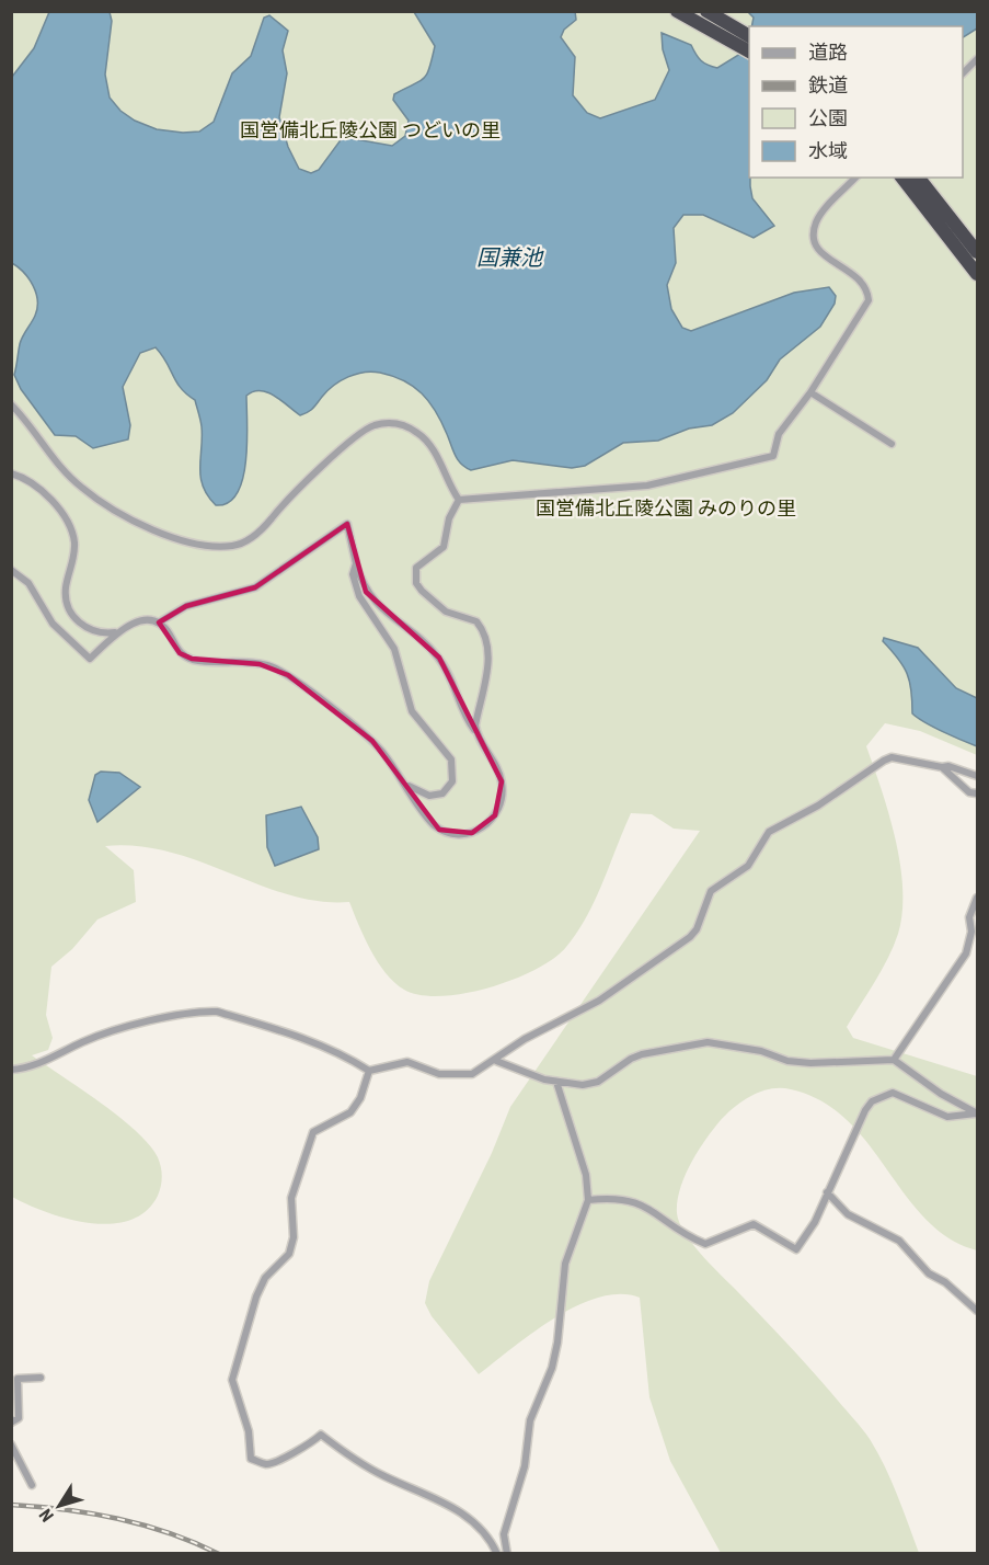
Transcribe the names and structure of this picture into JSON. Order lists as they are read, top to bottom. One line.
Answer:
{"water":["国兼池"],"parks":["国営備北丘陵公園 つどいの里","国営備北丘陵公園 みのりの里"],"legend":["道路","鉄道","公園","水域"],"north":"bottom left"}
